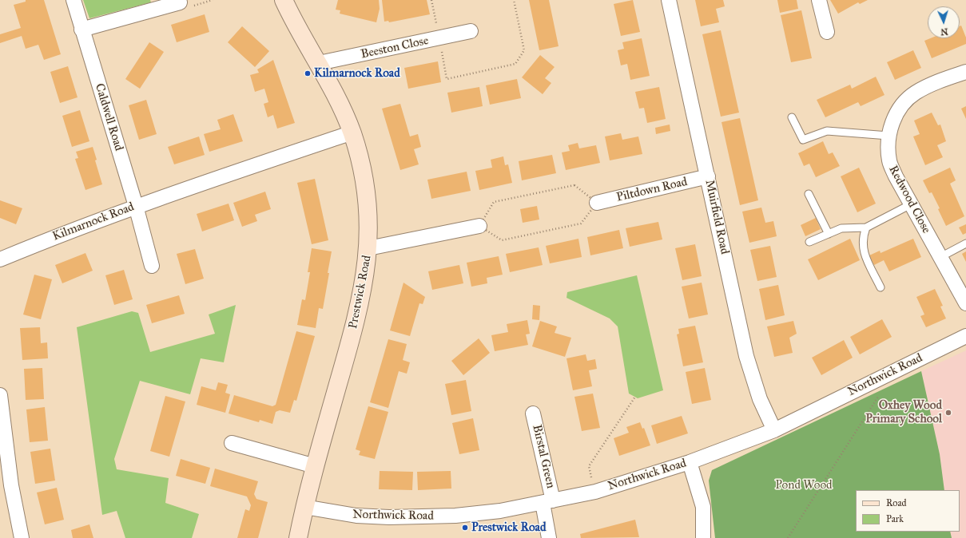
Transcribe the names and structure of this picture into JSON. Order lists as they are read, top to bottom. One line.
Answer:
{"streets":{"main road":["Prestwick Road"],"street":["Beeston Close","Caldwell Road","Piltdown Road","Redwood Close","Muirfield Road","Kilmarnock Road","Northwick Road","Birstal Green"]},"crossings":[["Beeston Close","Prestwick Road"],["Caldwell Road","Kilmarnock Road"],["Piltdown Road","Muirfield Road"],["Muirfield Road","Northwick Road"],["Kilmarnock Road","Prestwick Road"],["Prestwick Road","Northwick Road"],["Northwick Road","Birstal Green"]],"parks":["Pond Wood"],"places":["Kilmarnock Road","Oxhey Wood Primary School","Prestwick Road"],"legend":["Road","Park"],"north":"bottom"}
